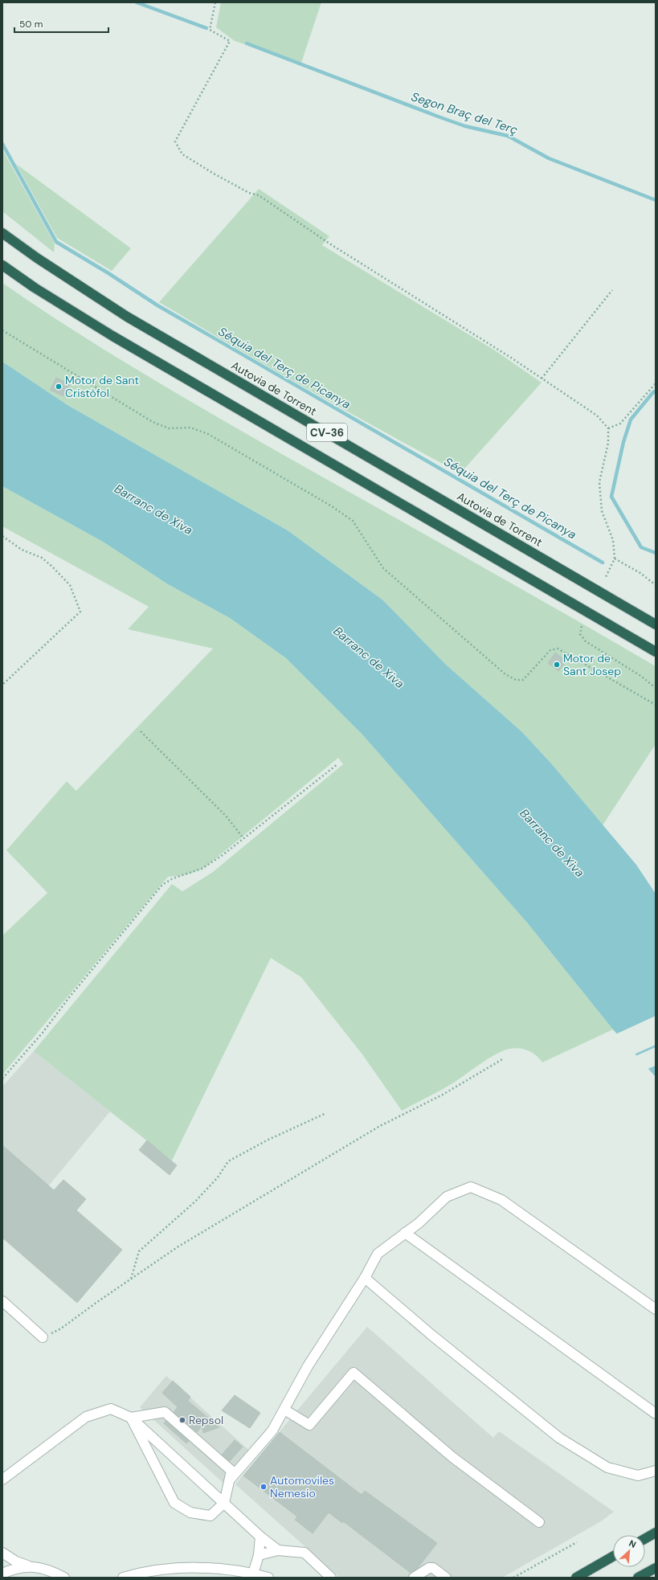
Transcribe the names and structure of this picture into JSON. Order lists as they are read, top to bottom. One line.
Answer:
{"streets":{"highway":["Autovia de Torrent","CV-36"]},"water":["Segon Braç del Terç","Séquia del Terç de Picanya","Barranc de Xiva"],"places":["Motor de Sant Cristòfol","Motor de Sant Josep","Repsol","Automoviles Nemesio"],"scale_bar":"50 m","north":"top right"}
